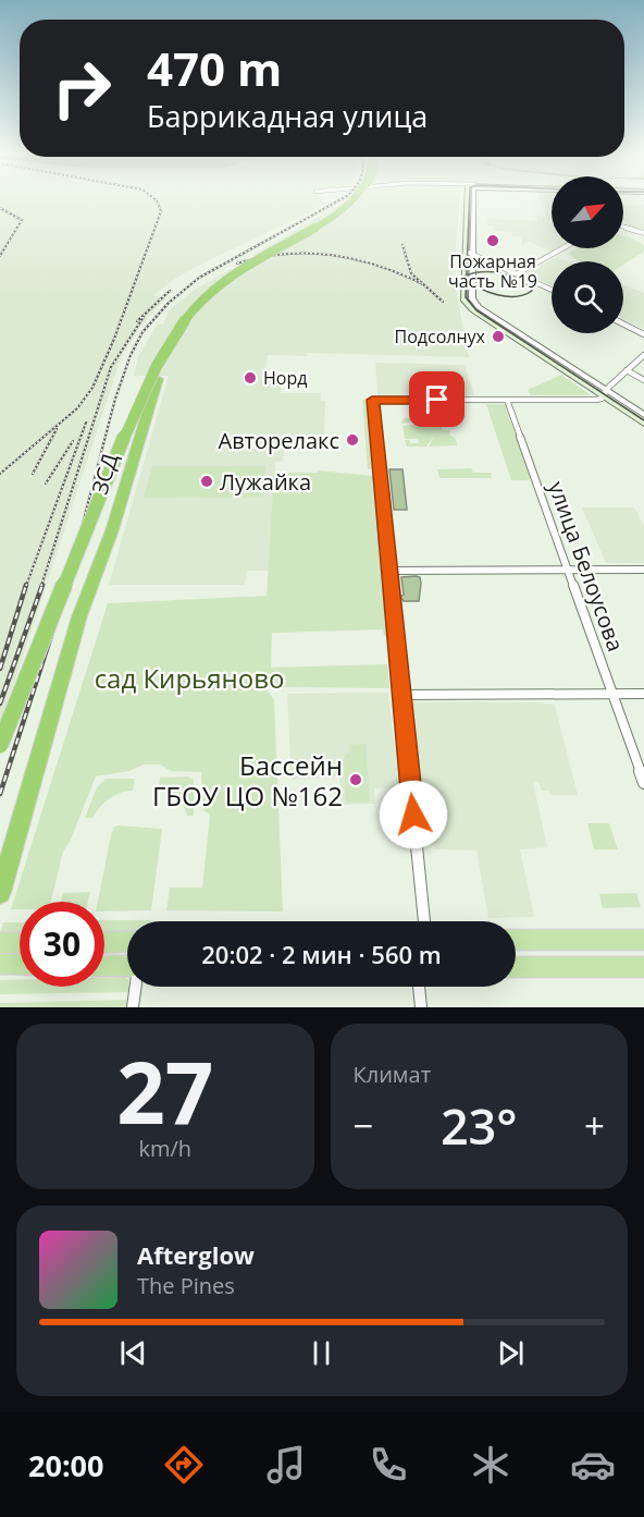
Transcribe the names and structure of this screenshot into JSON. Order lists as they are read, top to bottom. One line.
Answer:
{"streets":{"highway":["ЗСД"],"street":["улица Белоусова"]},"parks":["сад Кирьяново"],"places":["Пожарная часть №19","Подсолнух","Норд","Авторелакс","Лужайка","Бассейн ГБОУ ЦО №162"],"north":"top right","page":{"turn":["470 m","Баррикадная улица"],"limit":"30","trip":"20:02 · 2 мин · 560 m","tile":[["27","km/h"],"Климат"],"heat":["−","23°","+"],"song":["Afterglow","The Pines"],"tabs":"20:00"}}
